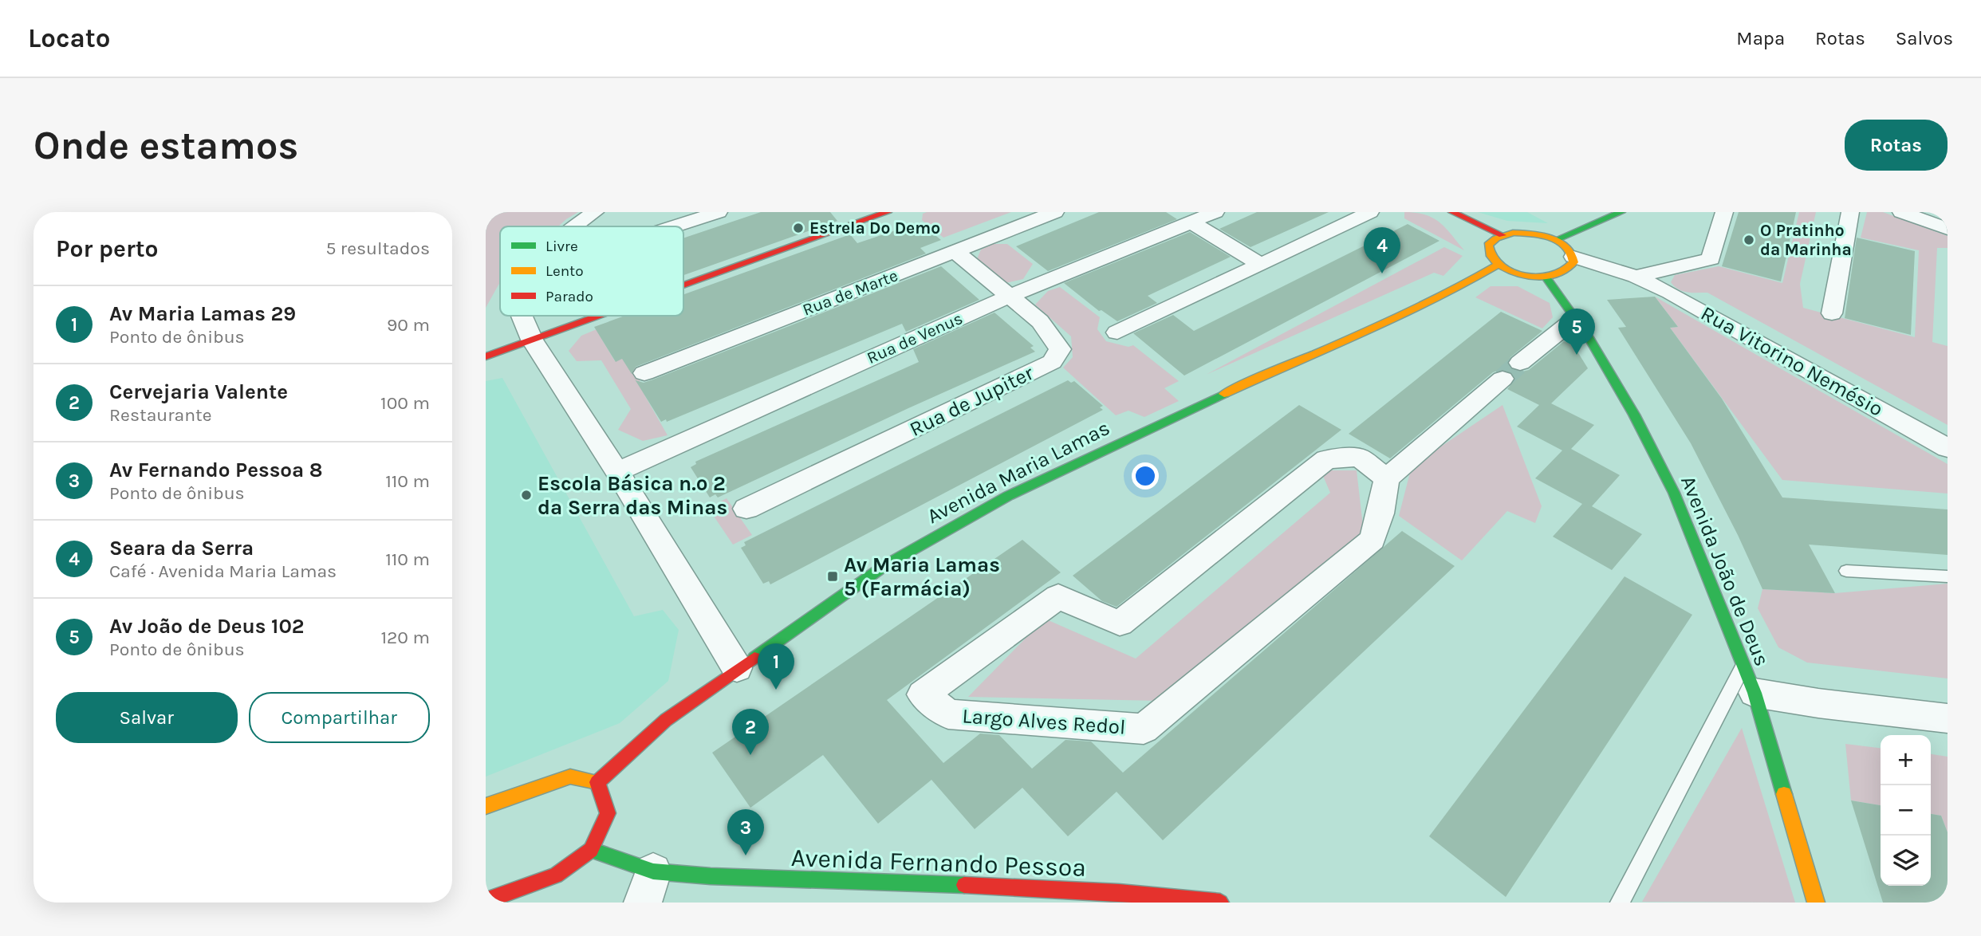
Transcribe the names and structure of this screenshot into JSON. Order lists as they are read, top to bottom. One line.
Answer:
{"streets":{"street":["Rua de Marte","Rua de Venus","Rua Vitorino Nemésio","Rua de Jupiter","Avenida Maria Lamas","Avenida João de Deus","Largo Alves Redol","Avenida Fernando Pessoa"]},"crossings":[["Rua de Marte","Rua de Jupiter"],["Rua de Venus","Rua de Jupiter"]],"places":{"other":["Estrela Do Demo","O Pratinho da Marinha","Escola Básica n.º 2 da Serra das Minas"],"transit":["Av Maria Lamas 5 (Farmácia)"]},"legend":["Livre","Lento","Parado"],"page":{"header":"Locato","nav":["Mapa","Rotas","Salvos"],"buttons":["Rotas",["Salvar","Compartilhar"]],"title":"Onde estamos","heading":["Por perto","5 resultados"],"pins":["4","5","1","2","3"],"list":[{"mark":"1","name":"Av Maria Lamas 29","note":"Ponto de ônibus","value":"90 m"},{"mark":"2","name":"Cervejaria Valente","note":"Restaurante","value":"100 m"},{"mark":"3","name":"Av Fernando Pessoa 8","note":"Ponto de ônibus","value":"110 m"},{"mark":"4","name":"Seara da Serra","note":"Café · Avenida Maria Lamas","value":"110 m"},{"mark":"5","name":"Av João de Deus 102","note":"Ponto de ônibus","value":"120 m"}],"map_buttons":["+","−"]}}
